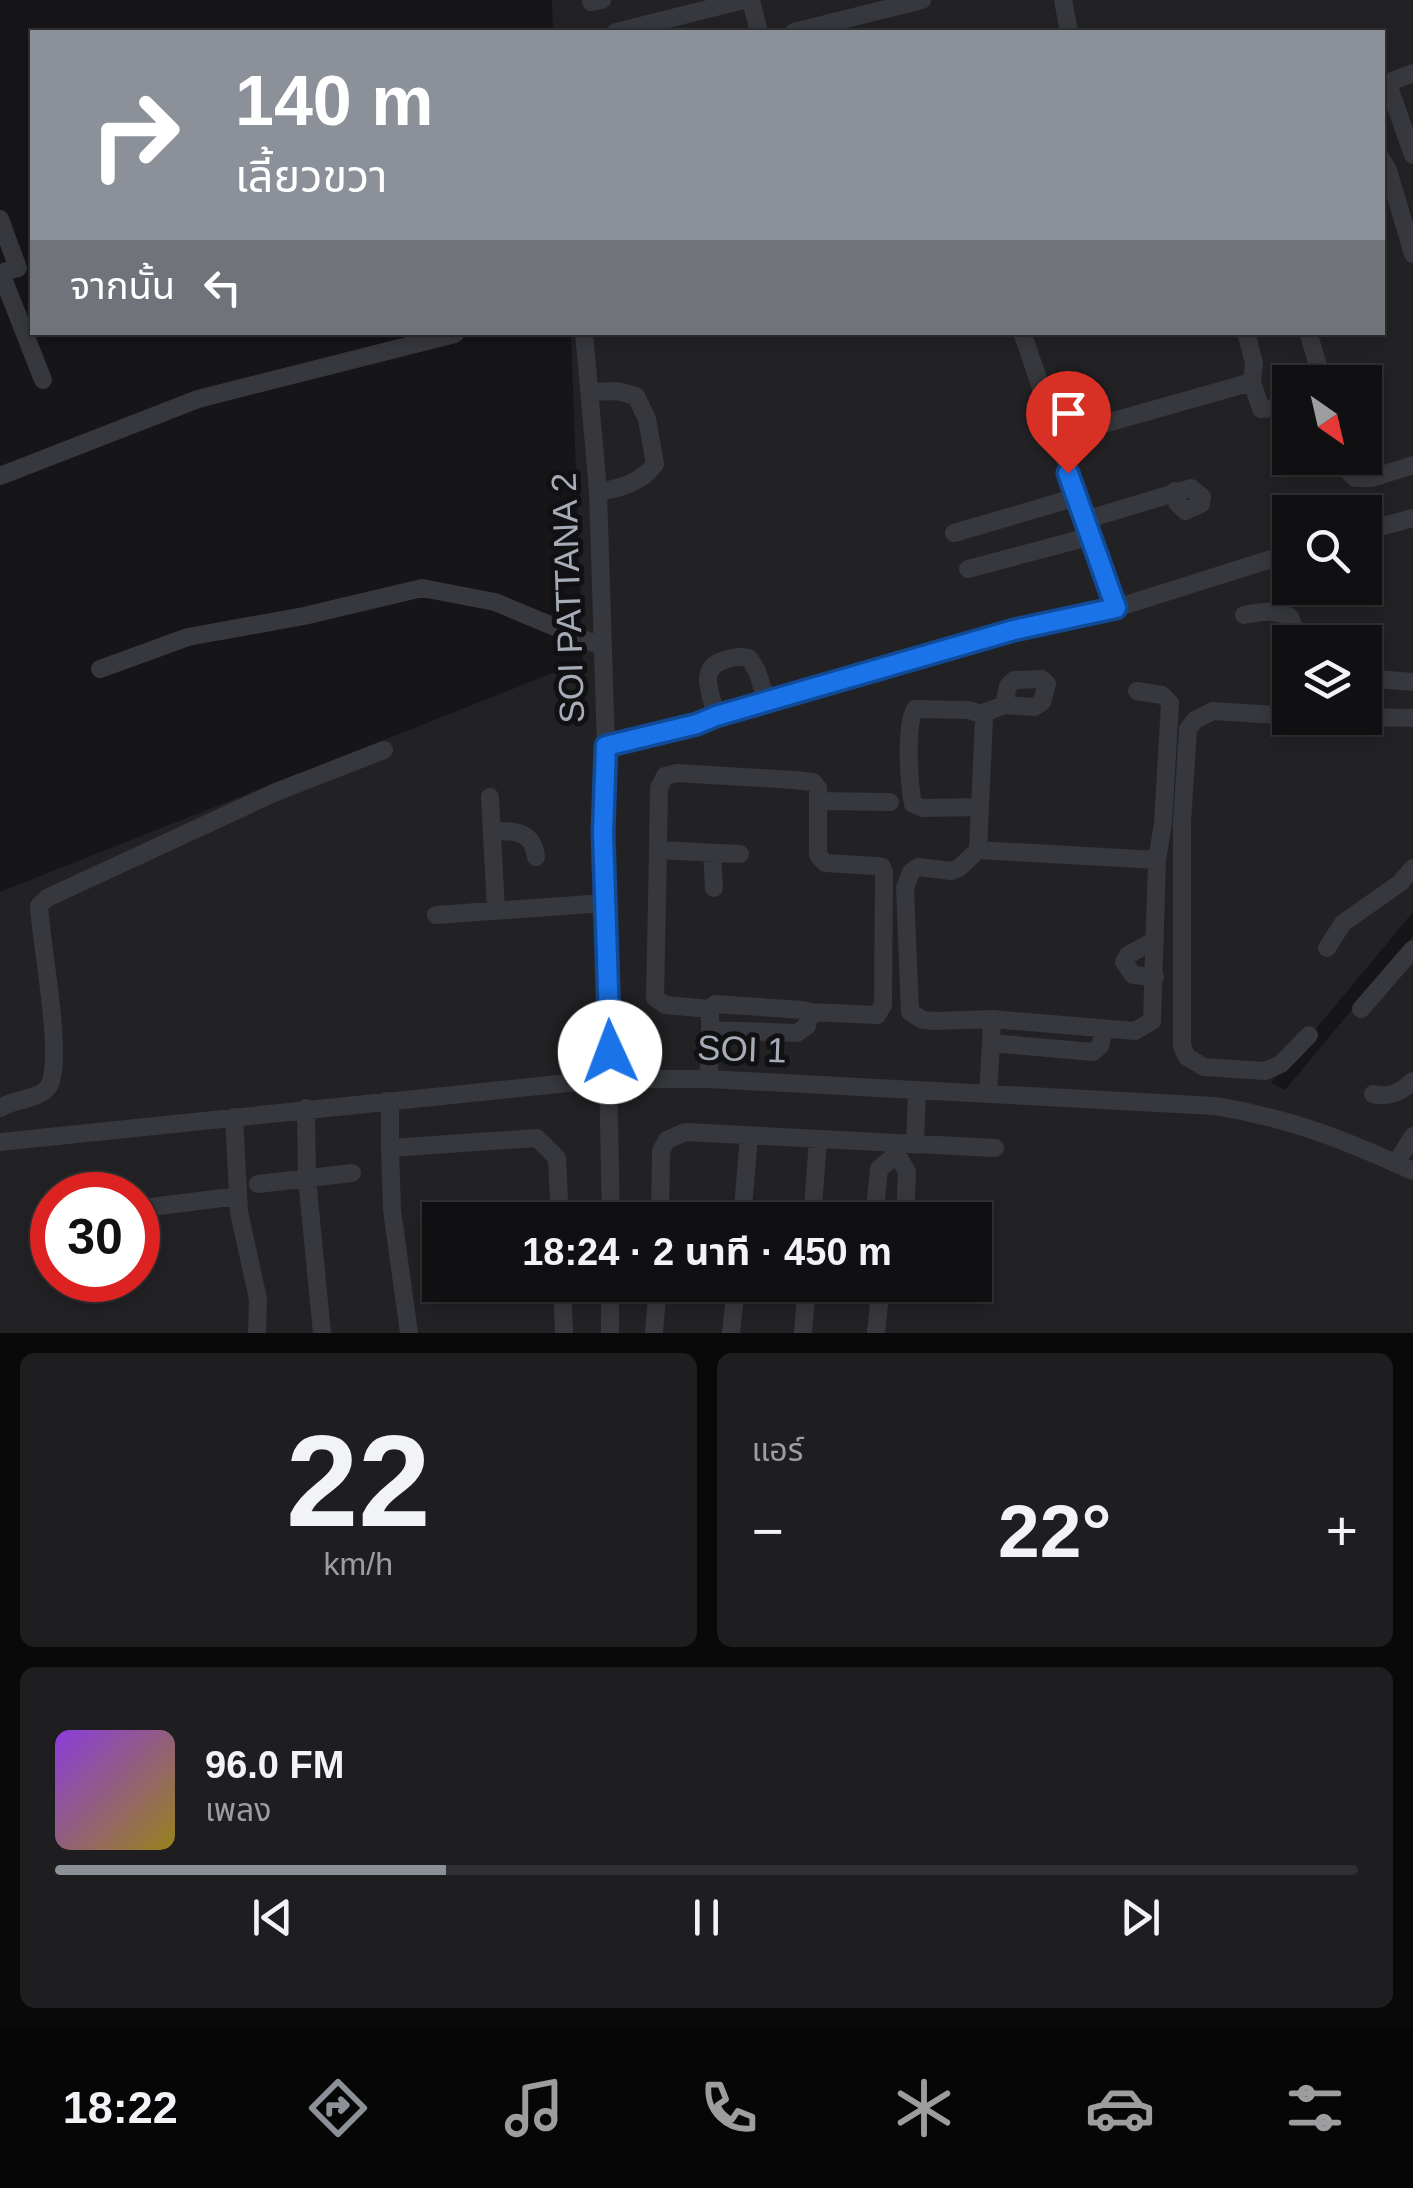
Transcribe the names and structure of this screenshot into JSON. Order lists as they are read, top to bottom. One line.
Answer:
{"streets":{"street":["SOI PATTANA 2","SOI 1"]},"crossings":[["SOI PATTANA 2","SOI 1"]],"north":"bottom right","page":{"turn":["140 m","เลี้ยวขวา"],"then":"จากนั้น","limit":"30","trip":"18:24 · 2 นาที · 450 m","tile":[["22","km/h"],"แอร์"],"heat":["−","22°","+"],"song":["96.0 FM","เพลง"],"tabs":"18:22"}}
